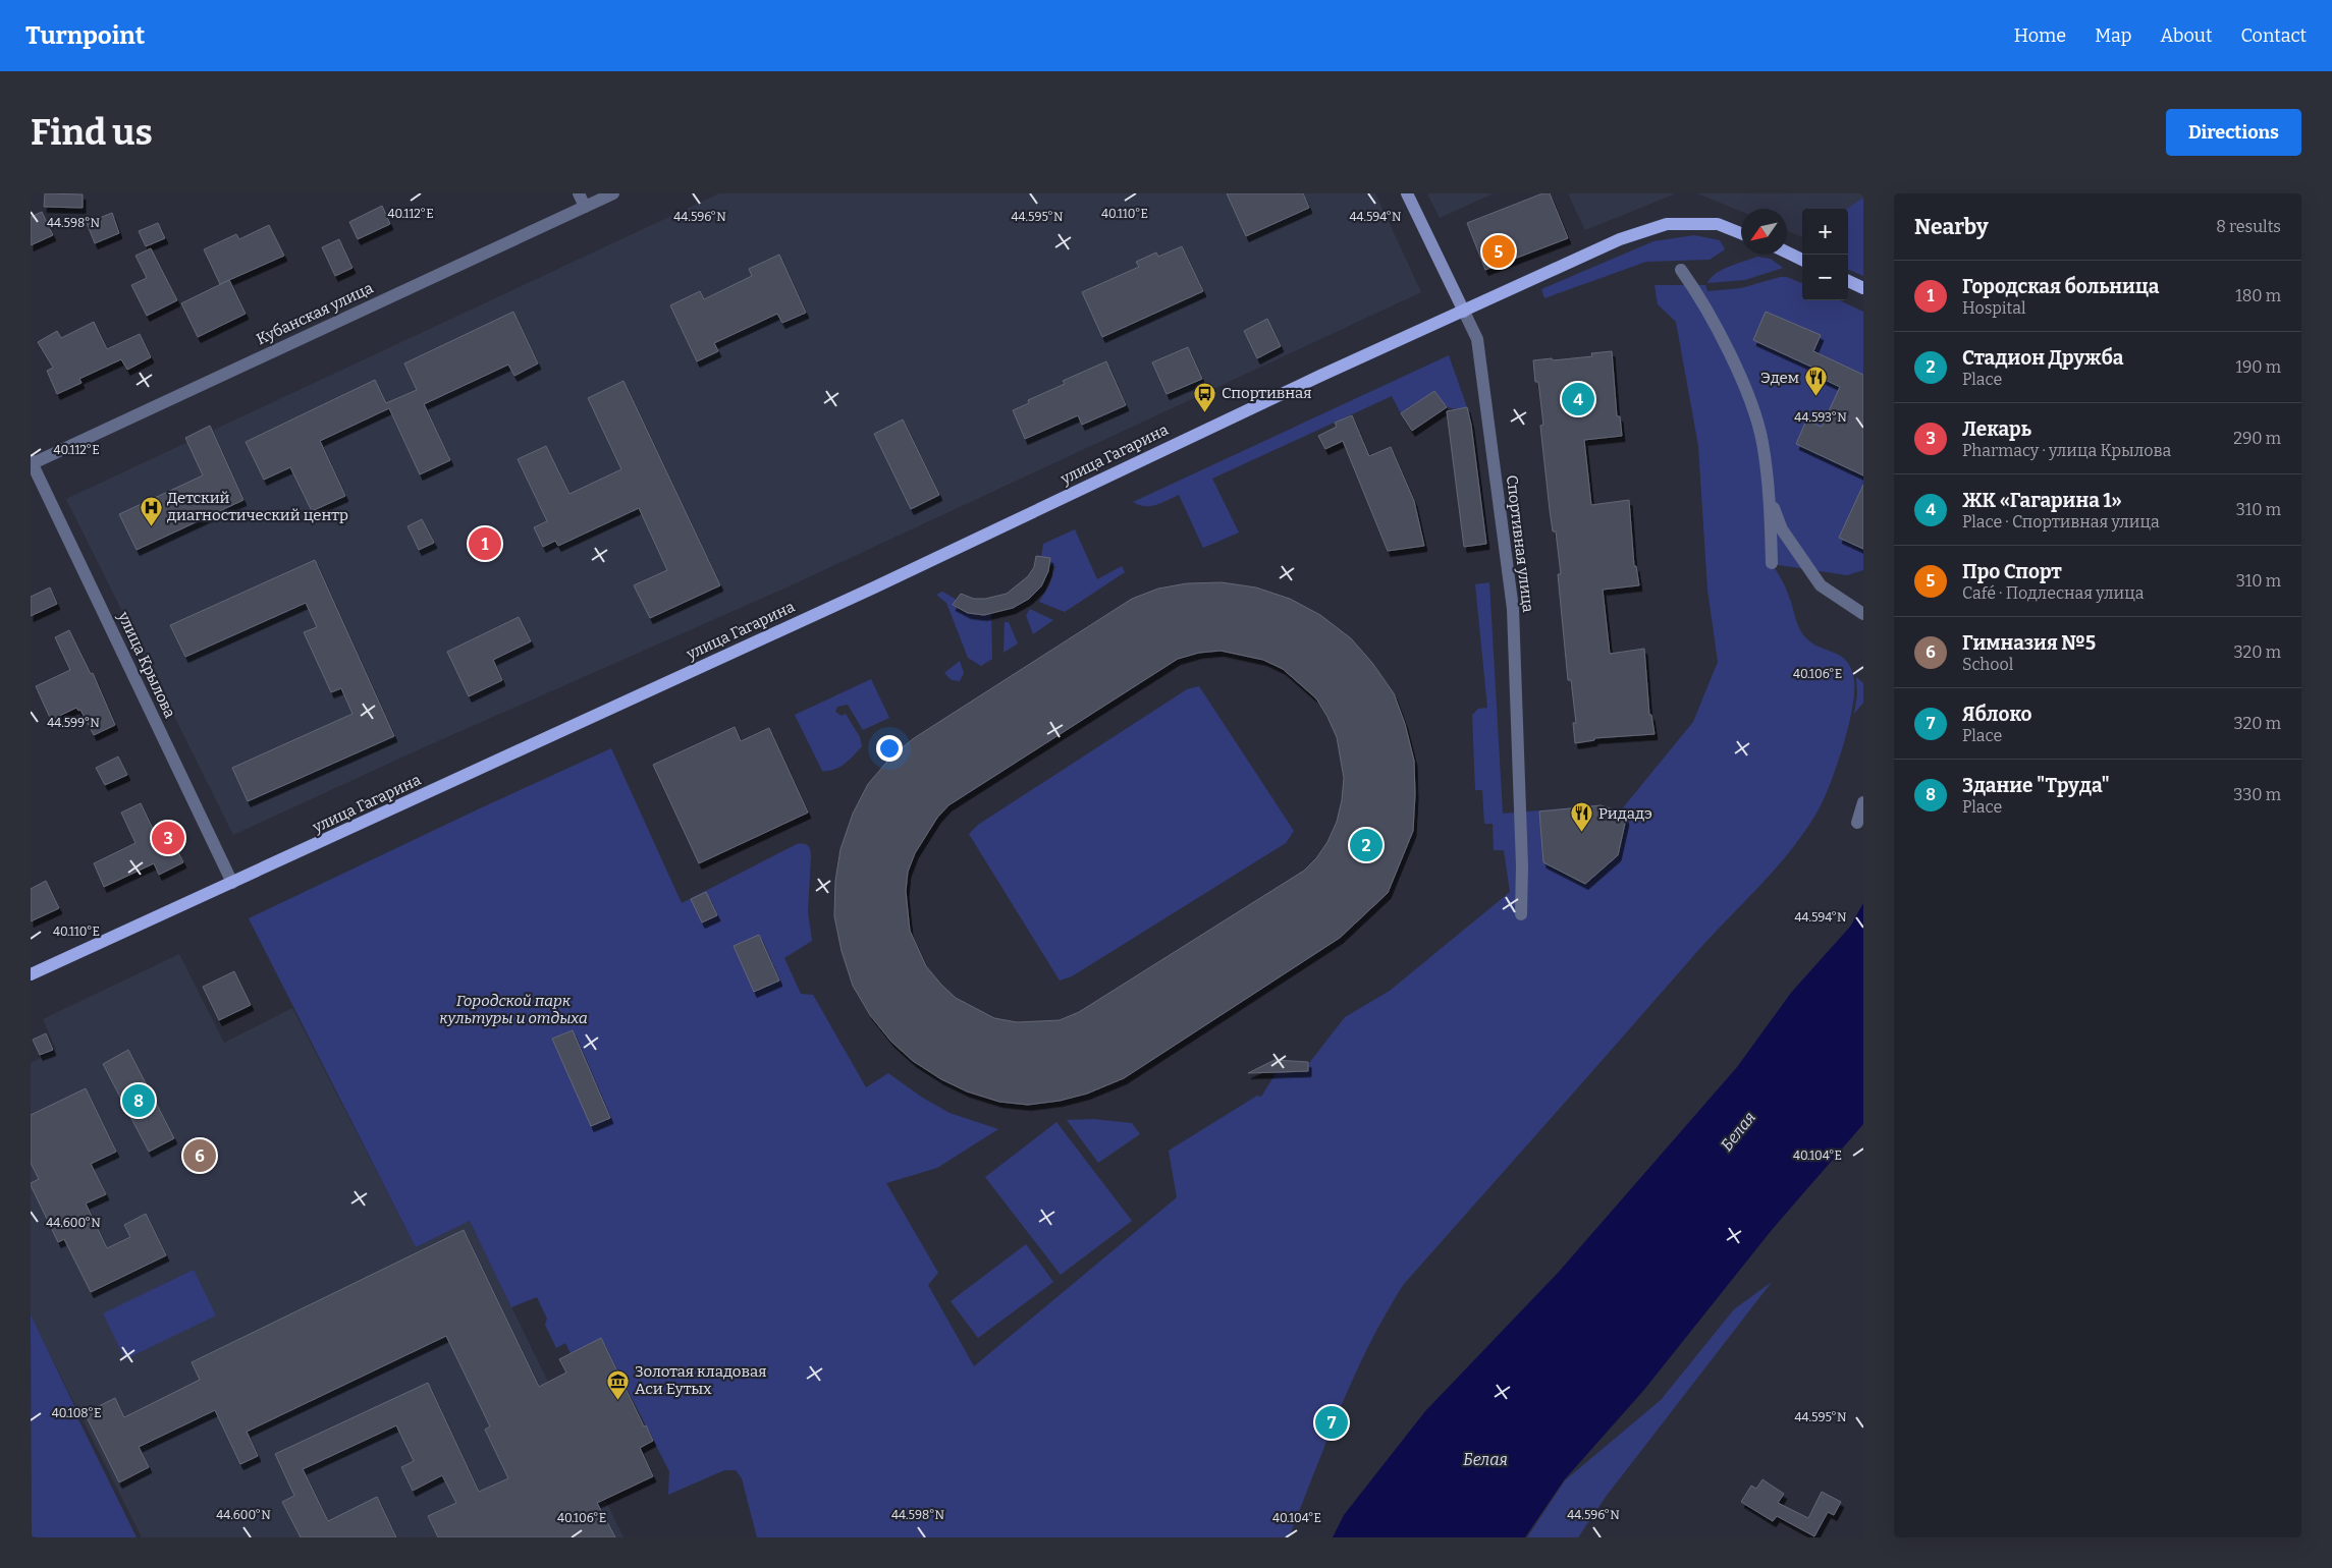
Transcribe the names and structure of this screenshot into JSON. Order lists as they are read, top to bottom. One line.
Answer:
{"streets":{"main road":["улица Гагарина","Спортивная улица"],"street":["Кубанская улица","улица Крылова"]},"crossings":[["Кубанская улица","улица Крылова"],["улица Гагарина","Спортивная улица"],["улица Гагарина","улица Крылова"]],"water":["Белая"],"parks":["Городской парк культуры и отдыха"],"places":{"restaurant":["Эдем","Ридадэ"],"bus stop":["Спортивная"],"hospital":["Детский диагностический центр"],"museum":["Золотая кладовая Аси Еутых"]},"north":"bottom left","page":{"header":"Turnpoint","nav":["Home","Map","About","Contact"],"buttons":"Directions","title":"Find us","heading":["Nearby","8 results"],"map_buttons":["+","−"],"pins":["5","4","1","3","2","8","6","7"],"list":[{"mark":"1","name":"Городская больница","note":"Hospital","value":"180 m"},{"mark":"2","name":"Стадион Дружба","note":"Place","value":"190 m"},{"mark":"3","name":"Лекарь","note":"Pharmacy · улица Крылова","value":"290 m"},{"mark":"4","name":"ЖК «Гагарина 1»","note":"Place · Спортивная улица","value":"310 m"},{"mark":"5","name":"Про Спорт","note":"Café · Подлесная улица","value":"310 m"},{"mark":"6","name":"Гимназия №5","note":"School","value":"320 m"},{"mark":"7","name":"Яблоко","note":"Place","value":"320 m"},{"mark":"8","name":"Здание \"Труда\"","note":"Place","value":"330 m"}]},"coordinates":["40.112°E","40.110°E","44.596°N","44.595°N","44.594°N","44.598°N","44.593°N","40.106°E","44.599°N","40.104°E","44.600°N","40.108°E"]}
